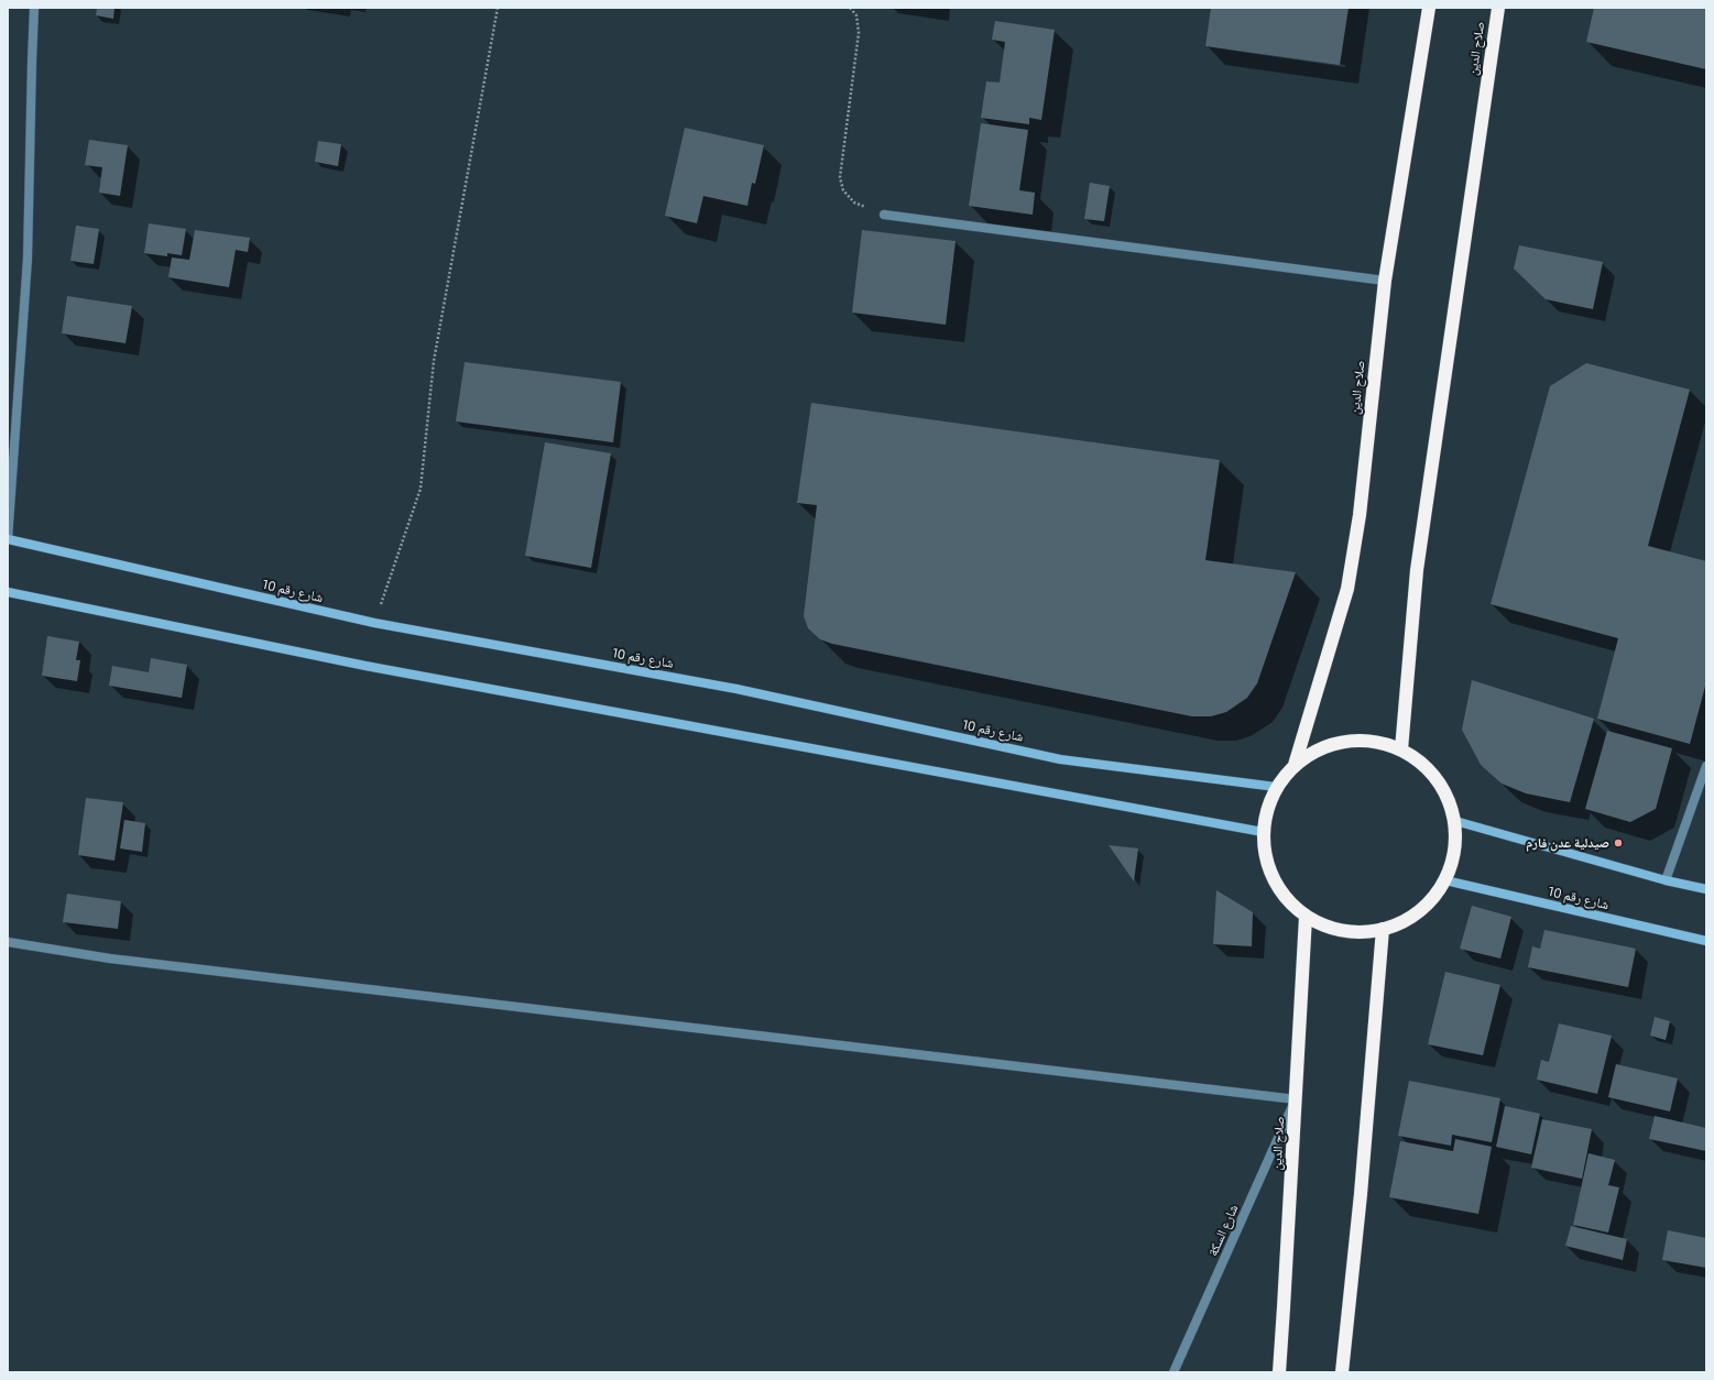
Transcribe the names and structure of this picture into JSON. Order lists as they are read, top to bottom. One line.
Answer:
{"streets":{"highway":["صلاح الدين"],"main road":["شارع رقم 10"],"street":["شارع السكة"]},"crossings":[["صلاح الدين","شارع السكة"]],"places":["صيدلية عدن فارم"]}
